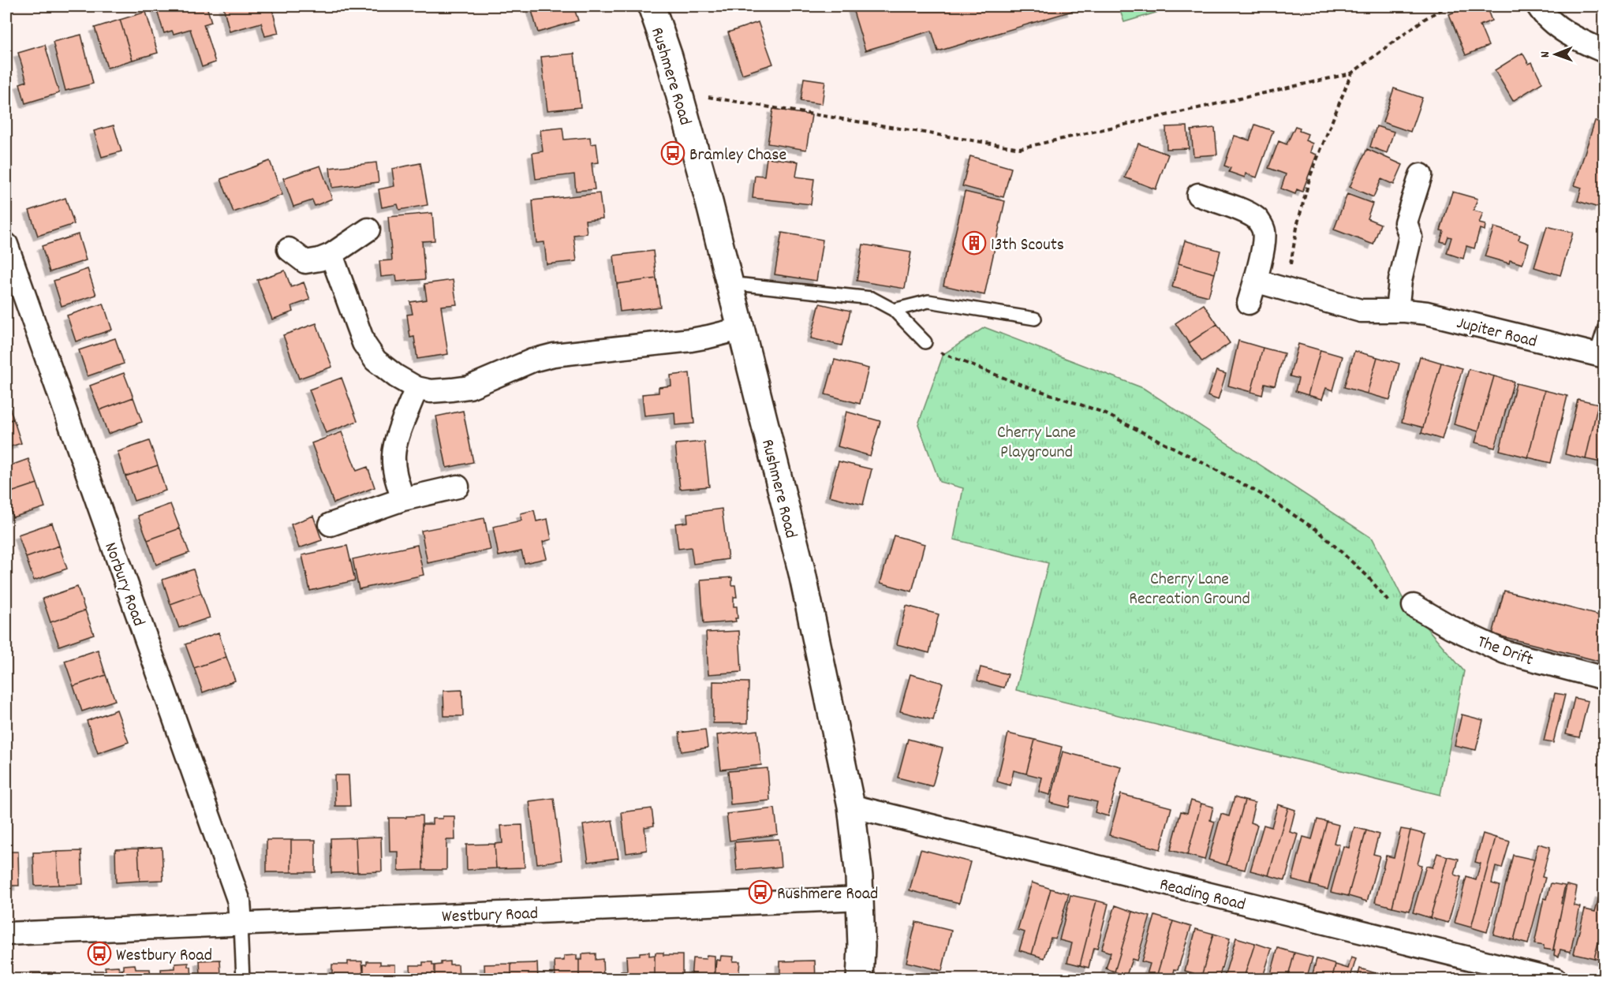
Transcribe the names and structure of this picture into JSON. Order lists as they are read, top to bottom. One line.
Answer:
{"streets":{"street":["Rushmere Road","Jupiter Road","Norbury Road","The Drift","Reading Road","Westbury Road"]},"crossings":[["Rushmere Road","Reading Road"],["Rushmere Road","Westbury Road"],["Norbury Road","Westbury Road"]],"parks":["Cherry Lane Playground","Cherry Lane Recreation Ground"],"places":{"bus stop":["Bramley Chase","Rushmere Road","Westbury Road"],"building":["13th Scouts"]},"north":"left"}
